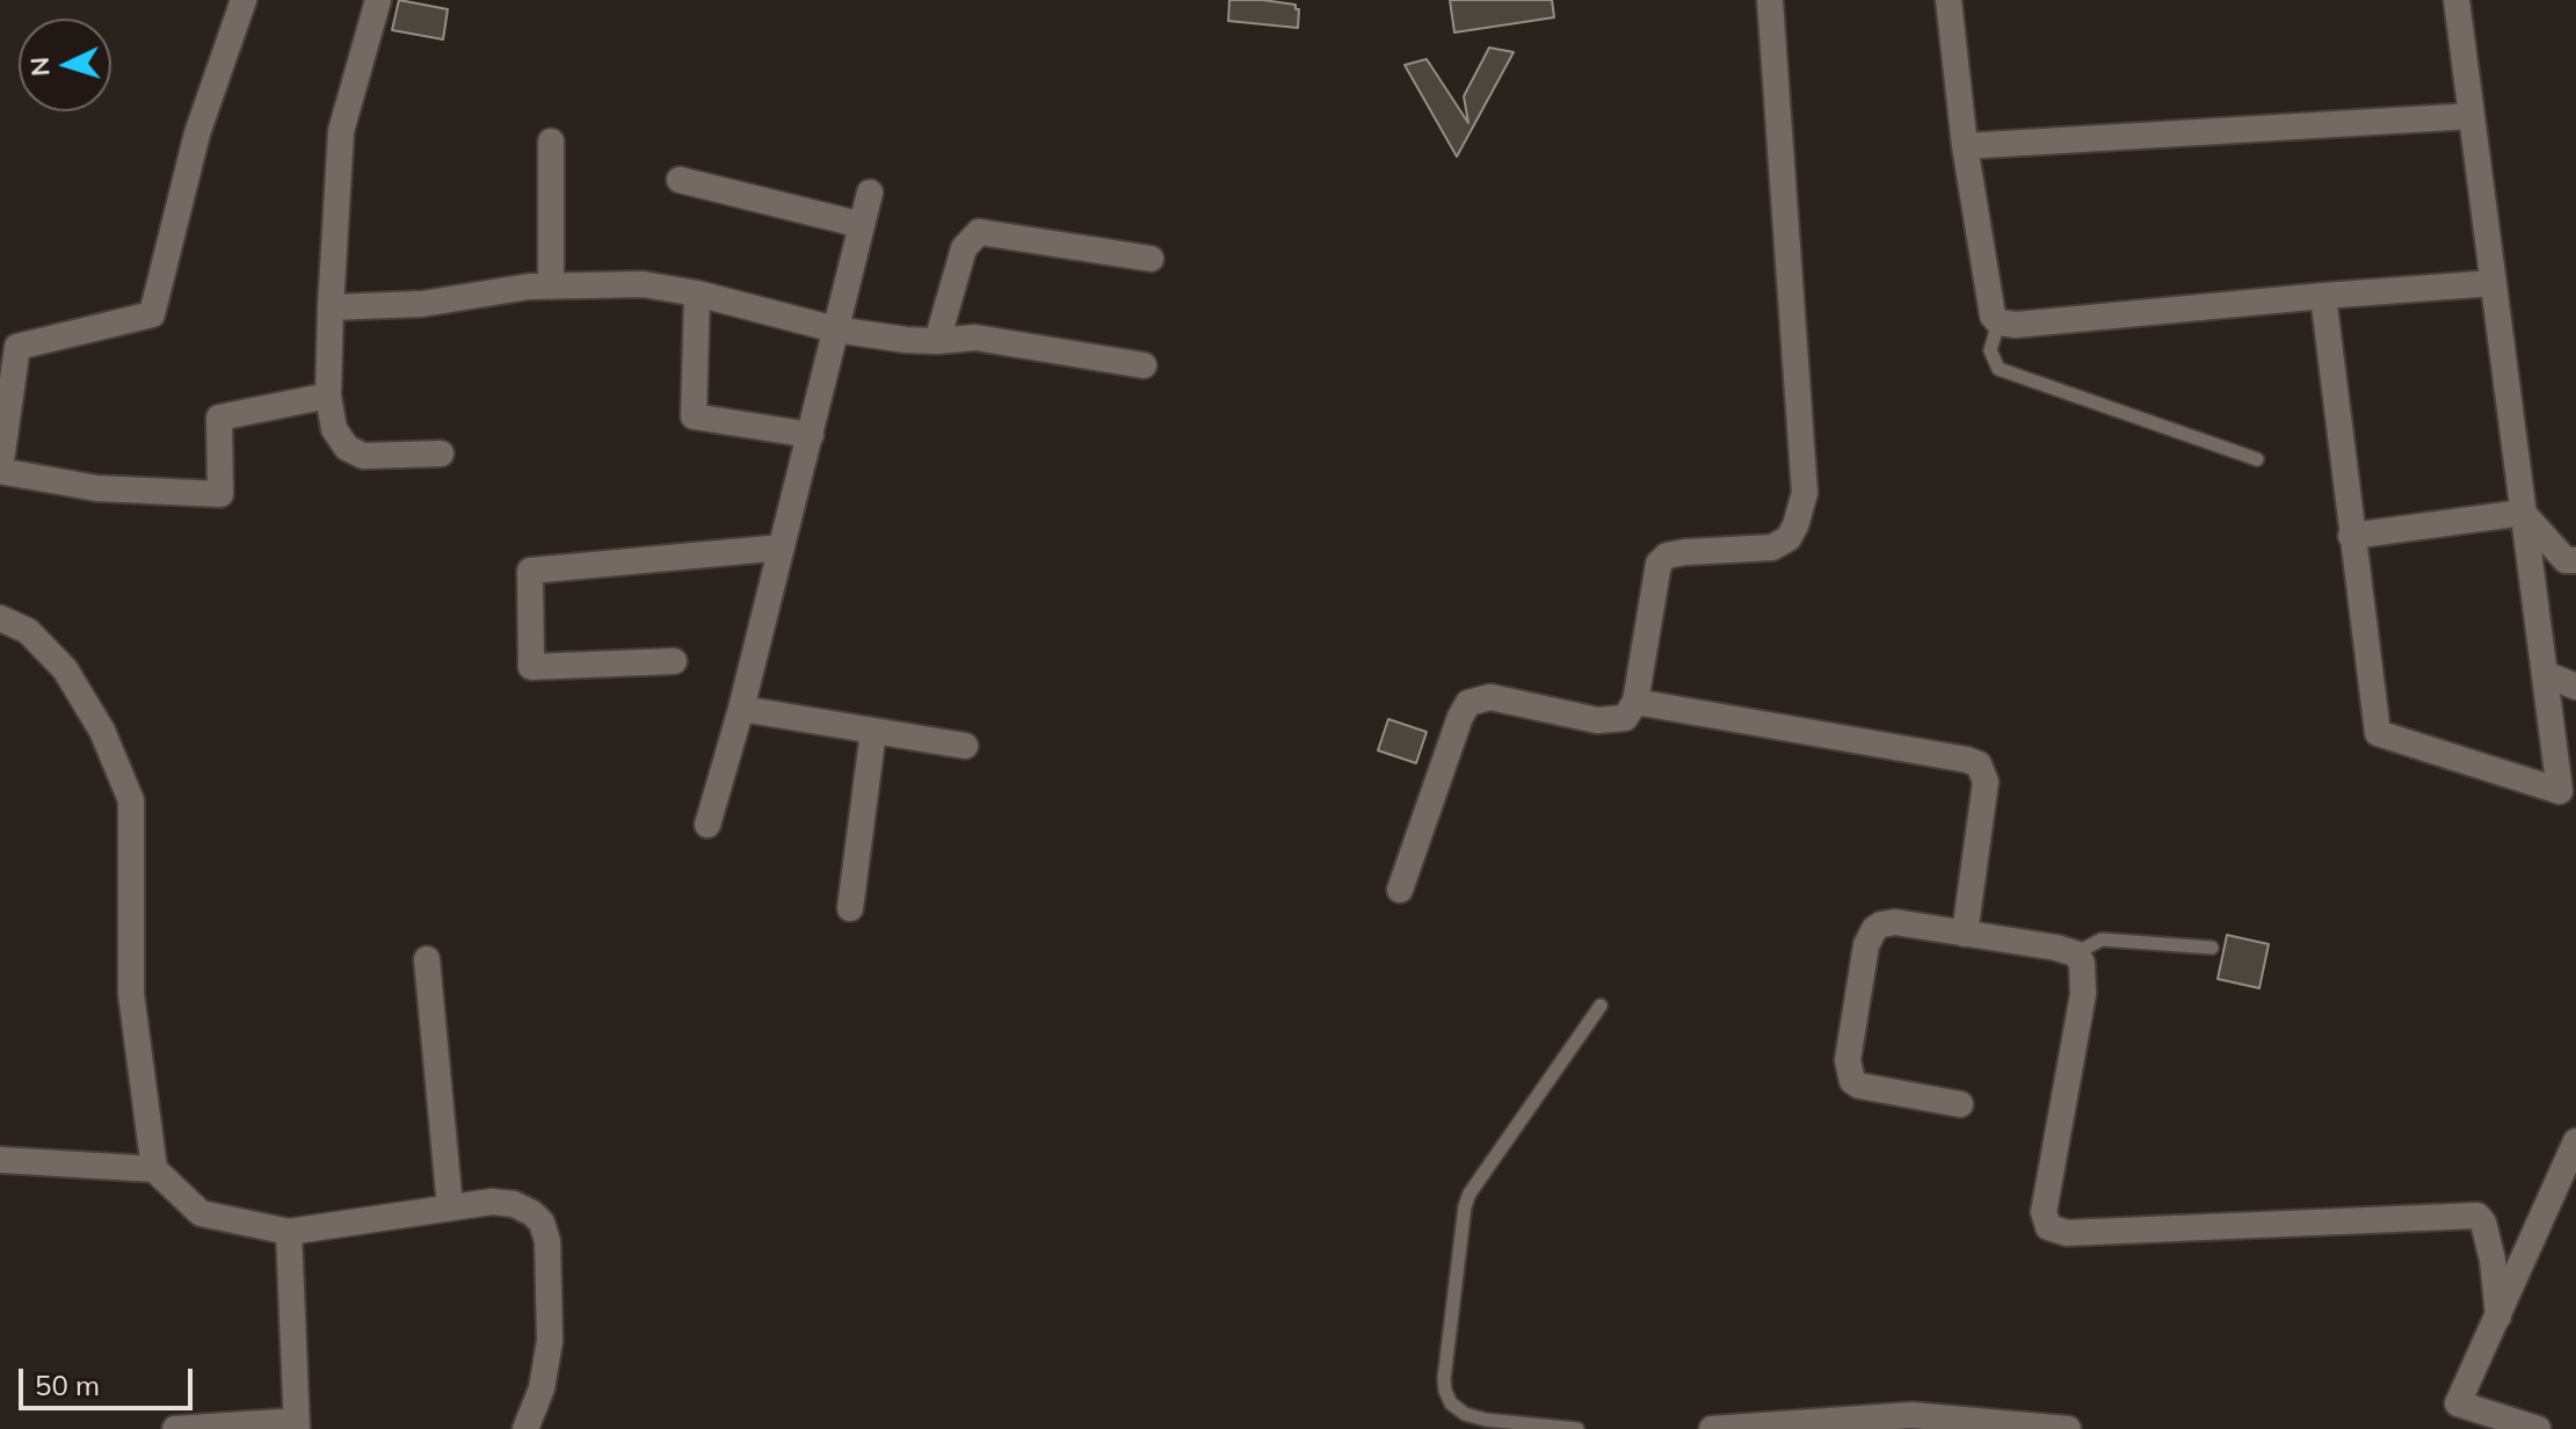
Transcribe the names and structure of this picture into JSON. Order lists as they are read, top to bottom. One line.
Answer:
{"scale_bar":"50 m","north":"left"}
